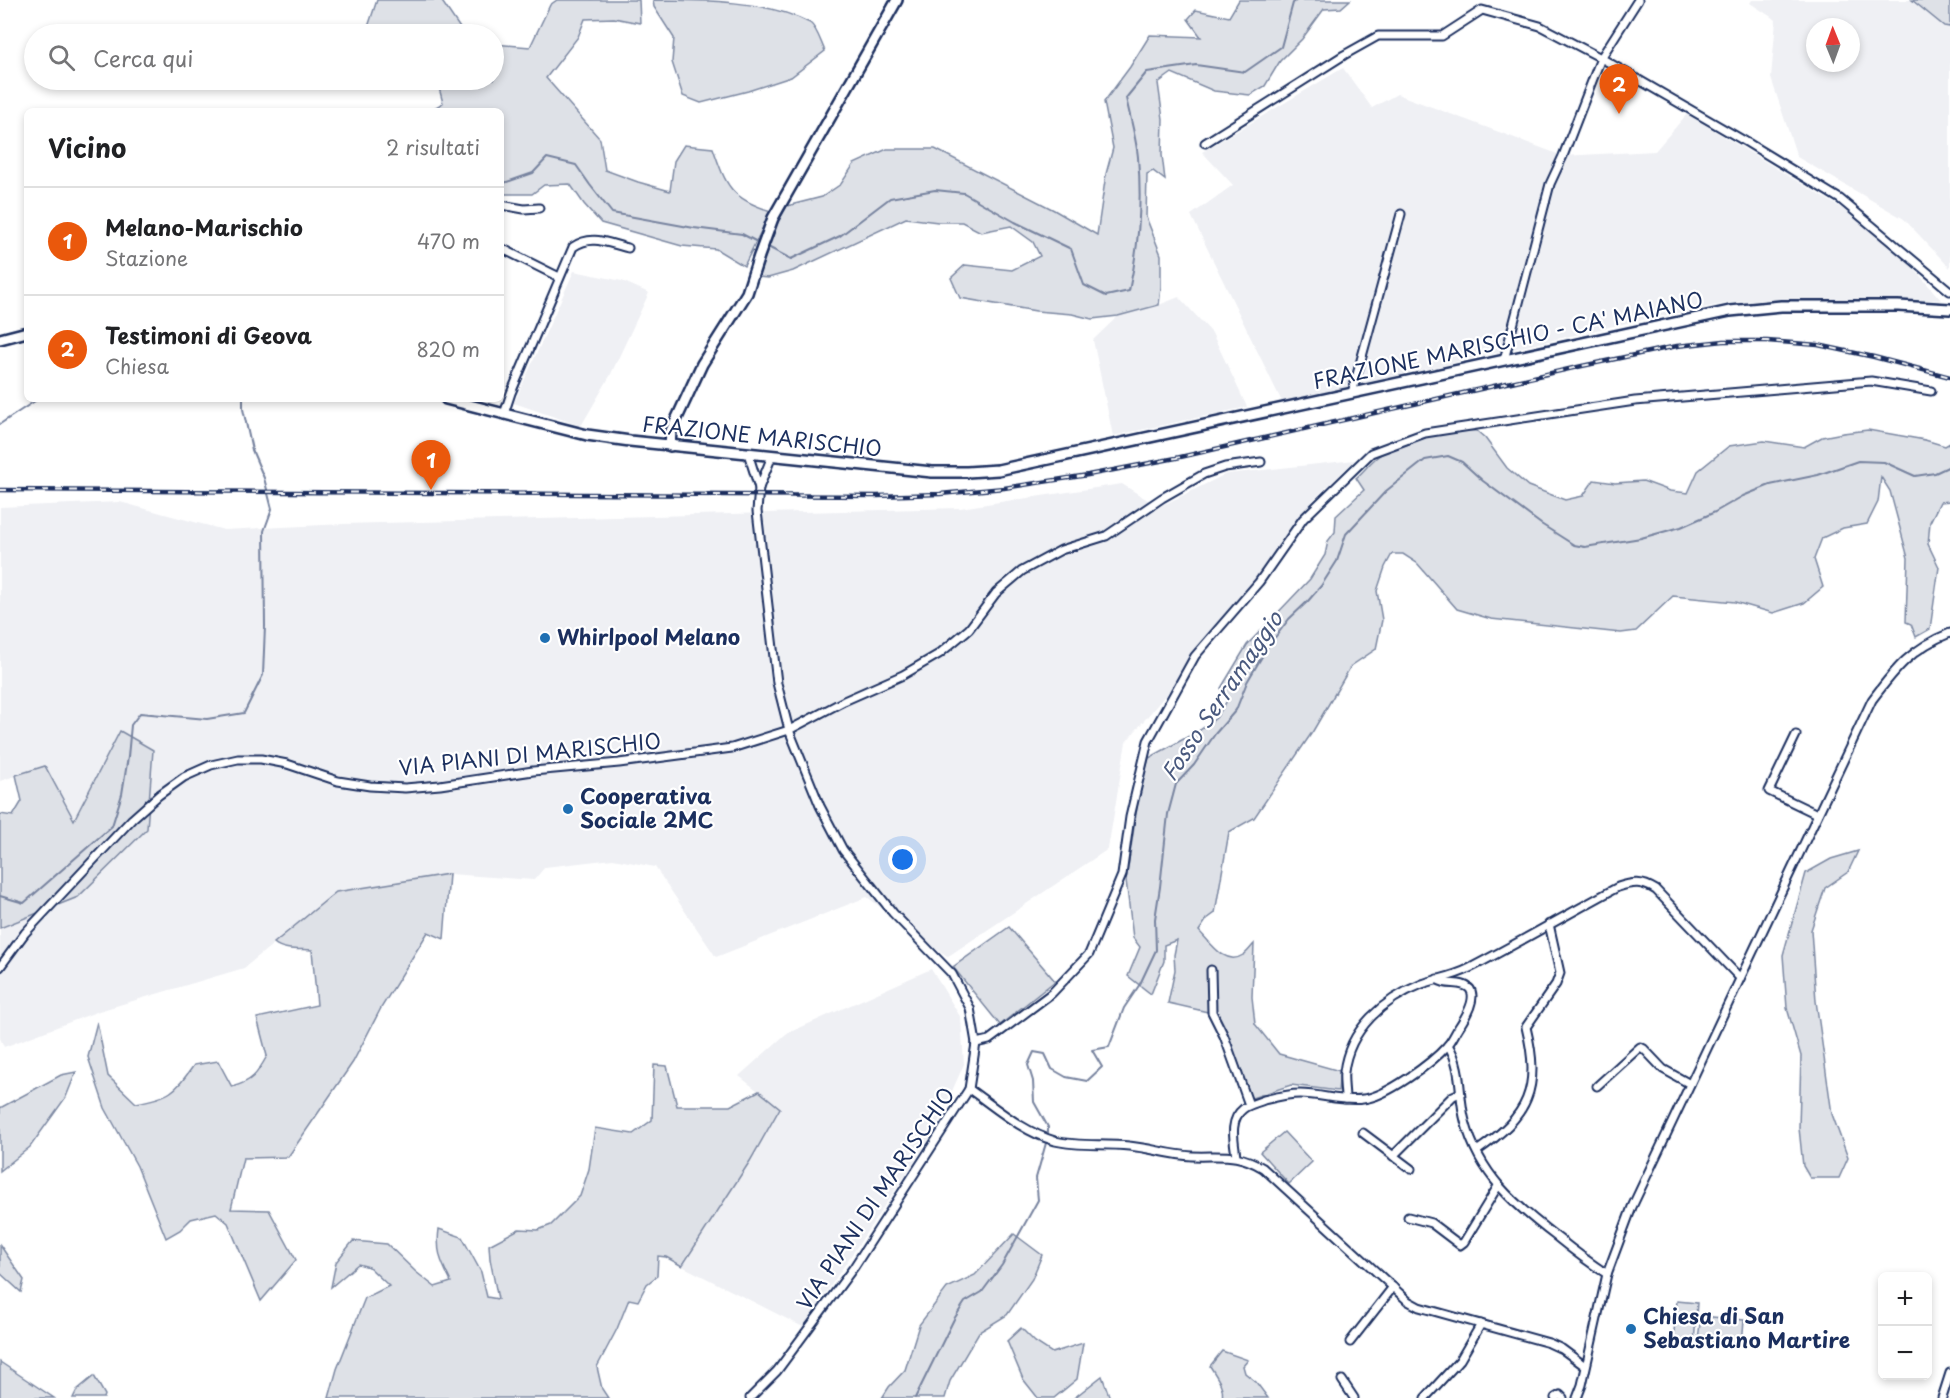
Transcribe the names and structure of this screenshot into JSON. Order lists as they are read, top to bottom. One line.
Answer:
{"streets":{"main road":["FRAZIONE MARISCHIO - CA' MAIANO","FRAZIONE MARISCHIO"],"street":["VIA PIANI DI MARISCHIO"]},"crossings":[["FRAZIONE MARISCHIO - CA' MAIANO","FRAZIONE MARISCHIO"]],"water":["Fosso Serramaggio"],"places":["Whirlpool Melano","Cooperativa Sociale 2MC","Chiesa di San Sebastiano Martire"],"north":"top","page":{"search":"Cerca qui","pins":["2","1"],"heading":["Vicino","2 risultati"],"list":[{"mark":"1","name":"Melano-Marischio","note":"Stazione","value":"470 m"},{"mark":"2","name":"Testimoni di Geova","note":"Chiesa","value":"820 m"}],"map_buttons":["+","−"]}}
